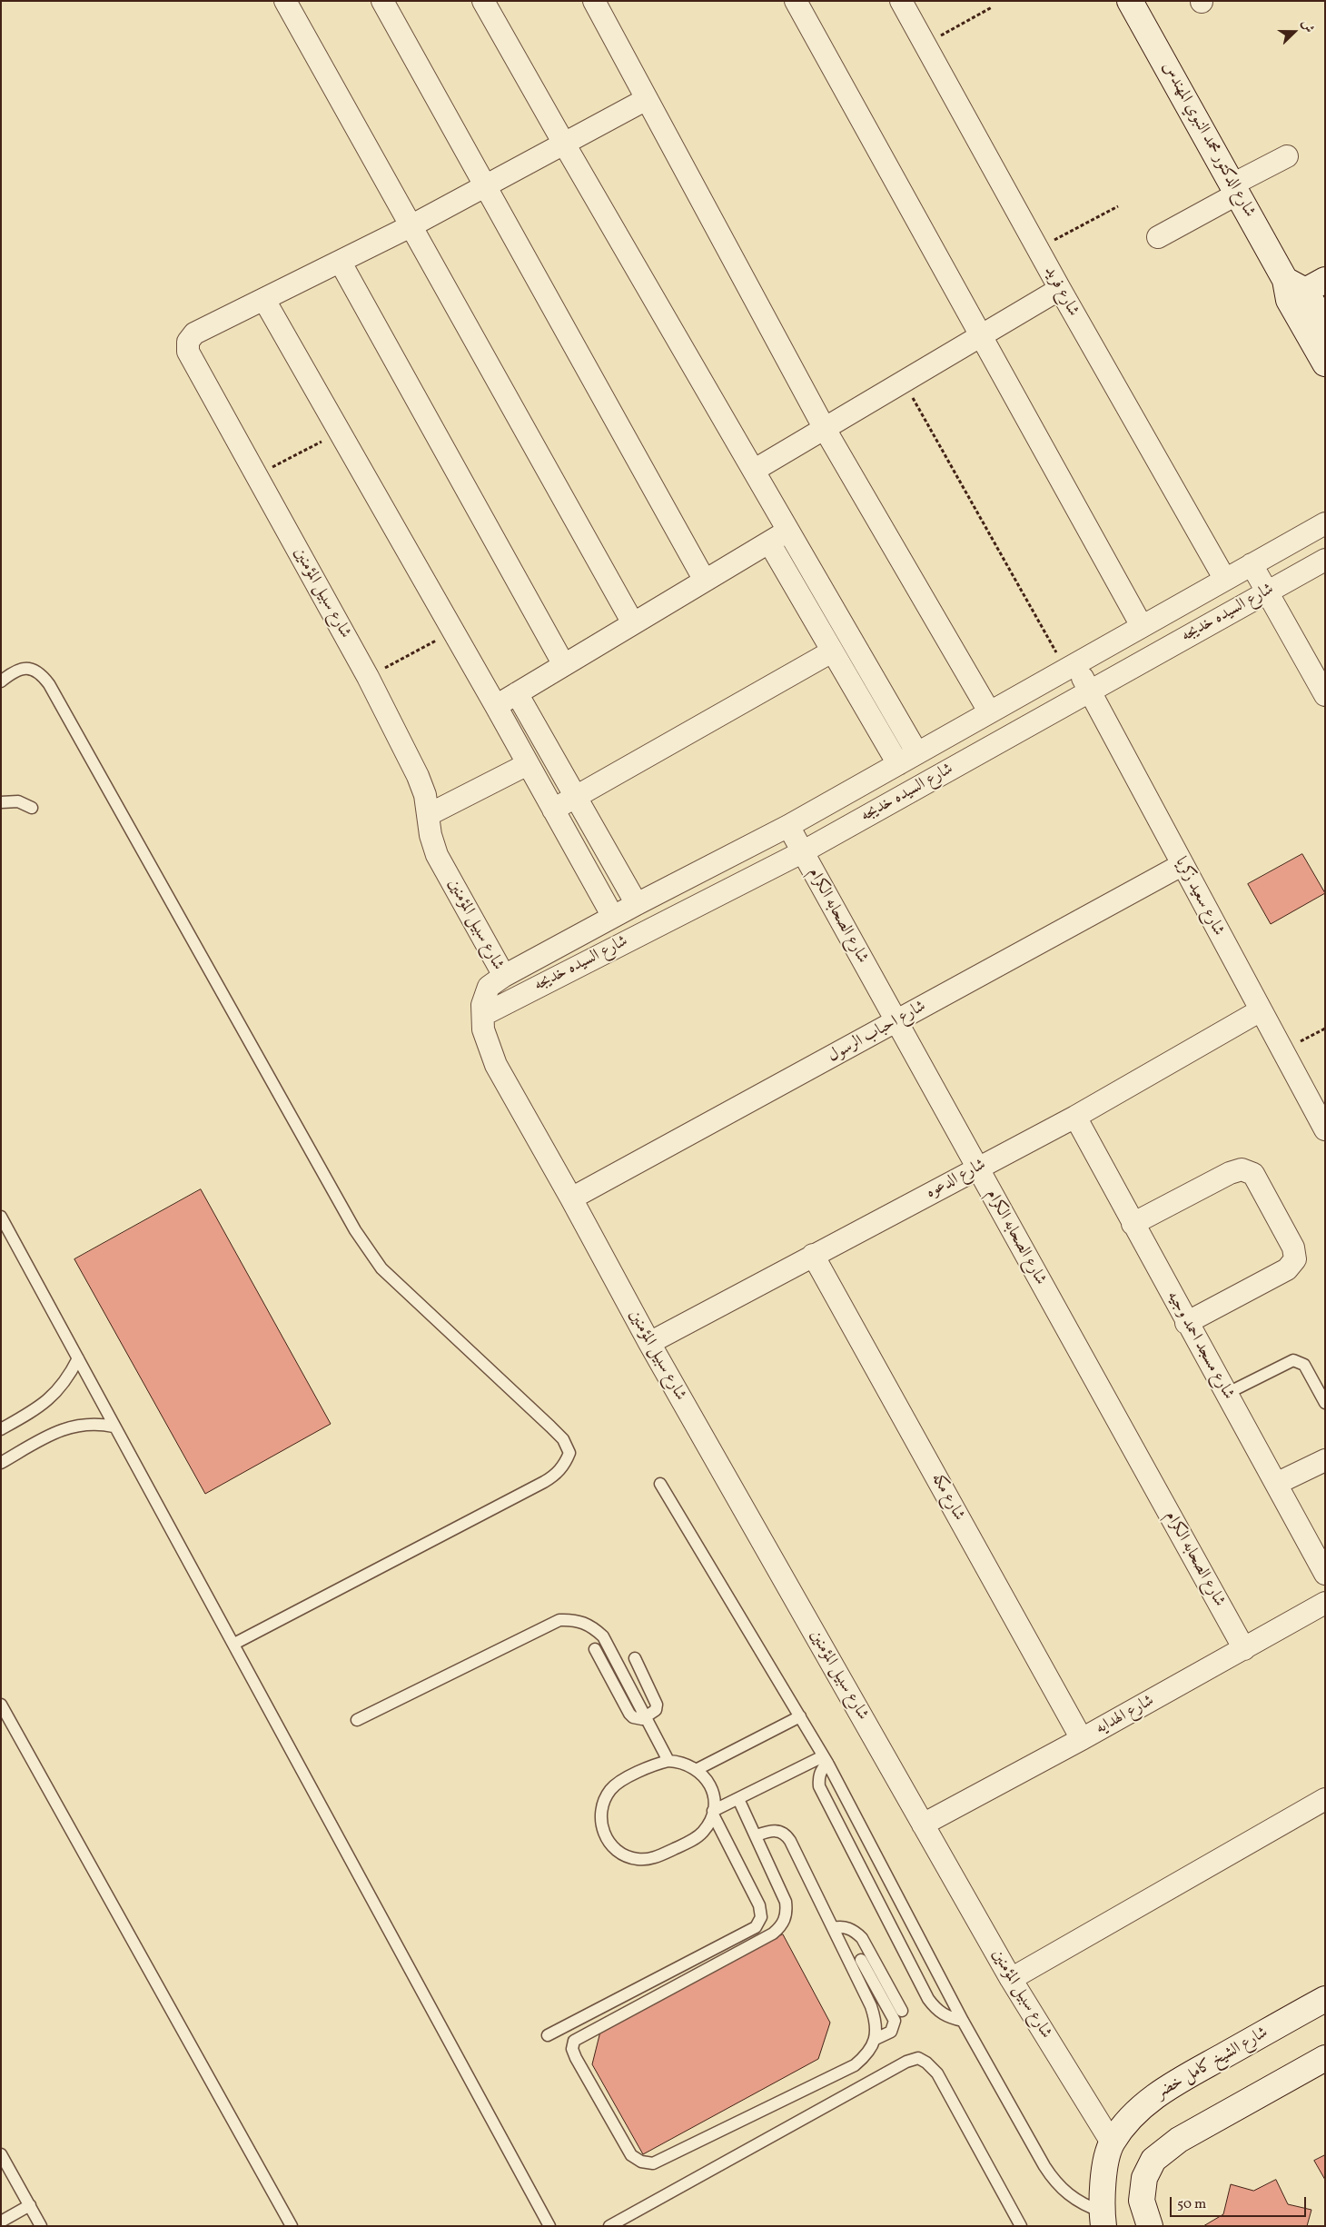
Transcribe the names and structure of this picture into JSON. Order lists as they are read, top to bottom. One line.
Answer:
{"streets":{"main road":["شارع الدكتور محمد النبوي المهندس","شارع الشيخ كامل خضر"],"street":["شارع فريد","شارع سبيل المؤمنين","شارع السيده خديجه","شارع سعيد زكريا","شارع الصحابه الكرام","شارع احباب الرسول","شارع الدعوه","شارع مسجد احمد وجيه","شارع مكه","شارع الهدايه"]},"crossings":[["شارع فريد","شارع السيده خديجه"],["شارع سبيل المؤمنين","شارع السيده خديجه"],["شارع سبيل المؤمنين","شارع احباب الرسول"],["شارع سبيل المؤمنين","شارع الدعوه"],["شارع سبيل المؤمنين","شارع الهدايه"],["شارع سبيل المؤمنين","شارع الشيخ كامل خضر"],["شارع السيده خديجه","شارع سعيد زكريا"],["شارع السيده خديجه","شارع الصحابه الكرام"],["شارع سعيد زكريا","شارع احباب الرسول"],["شارع سعيد زكريا","شارع الدعوه"],["شارع الصحابه الكرام","شارع احباب الرسول"],["شارع الصحابه الكرام","شارع الدعوه"],["شارع الصحابه الكرام","شارع الهدايه"],["شارع الدعوه","شارع مسجد احمد وجيه"],["شارع الدعوه","شارع مكه"],["شارع مكه","شارع الهدايه"]],"scale_bar":"50 m","north":"right"}
